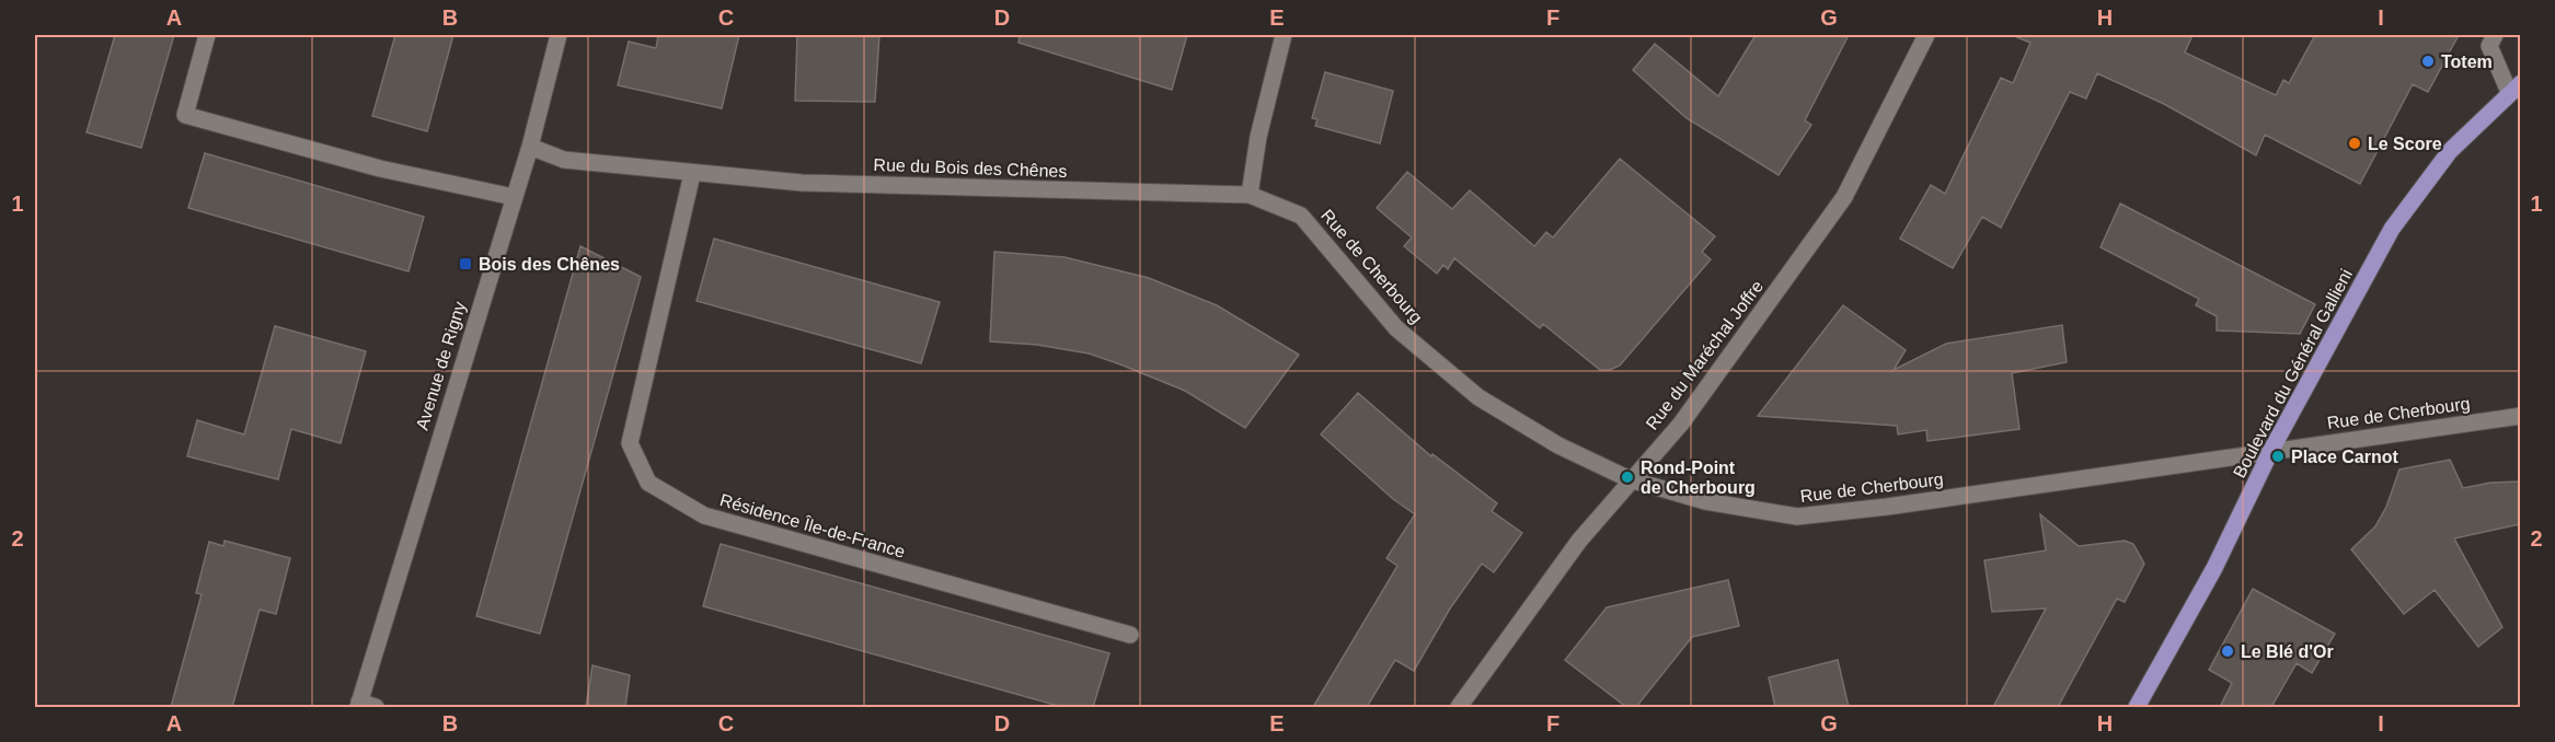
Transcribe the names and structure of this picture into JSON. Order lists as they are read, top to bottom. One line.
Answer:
{"streets":{"main road":["Boulevard du Général Gallieni"],"street":["Rue du Bois des Chênes","Rue de Cherbourg","Rue du Maréchal Joffre","Avenue de Rigny","Résidence Île-de-France"]},"crossings":[["Rue du Bois des Chênes","Rue de Cherbourg"],["Rue du Bois des Chênes","Avenue de Rigny"],["Rue du Bois des Chênes","Résidence Île-de-France"],["Rue de Cherbourg","Rue du Maréchal Joffre"],["Rue de Cherbourg","Boulevard du Général Gallieni"]],"places":{"other":["Totem","Le Score","Place Carnot","Rond-Point de Cherbourg","Le Blé d'Or"],"transit":["Bois des Chênes"]},"grid":{"columns":["A","B","C","D","E","F","G","H","I"],"rows":["1","2"]}}
